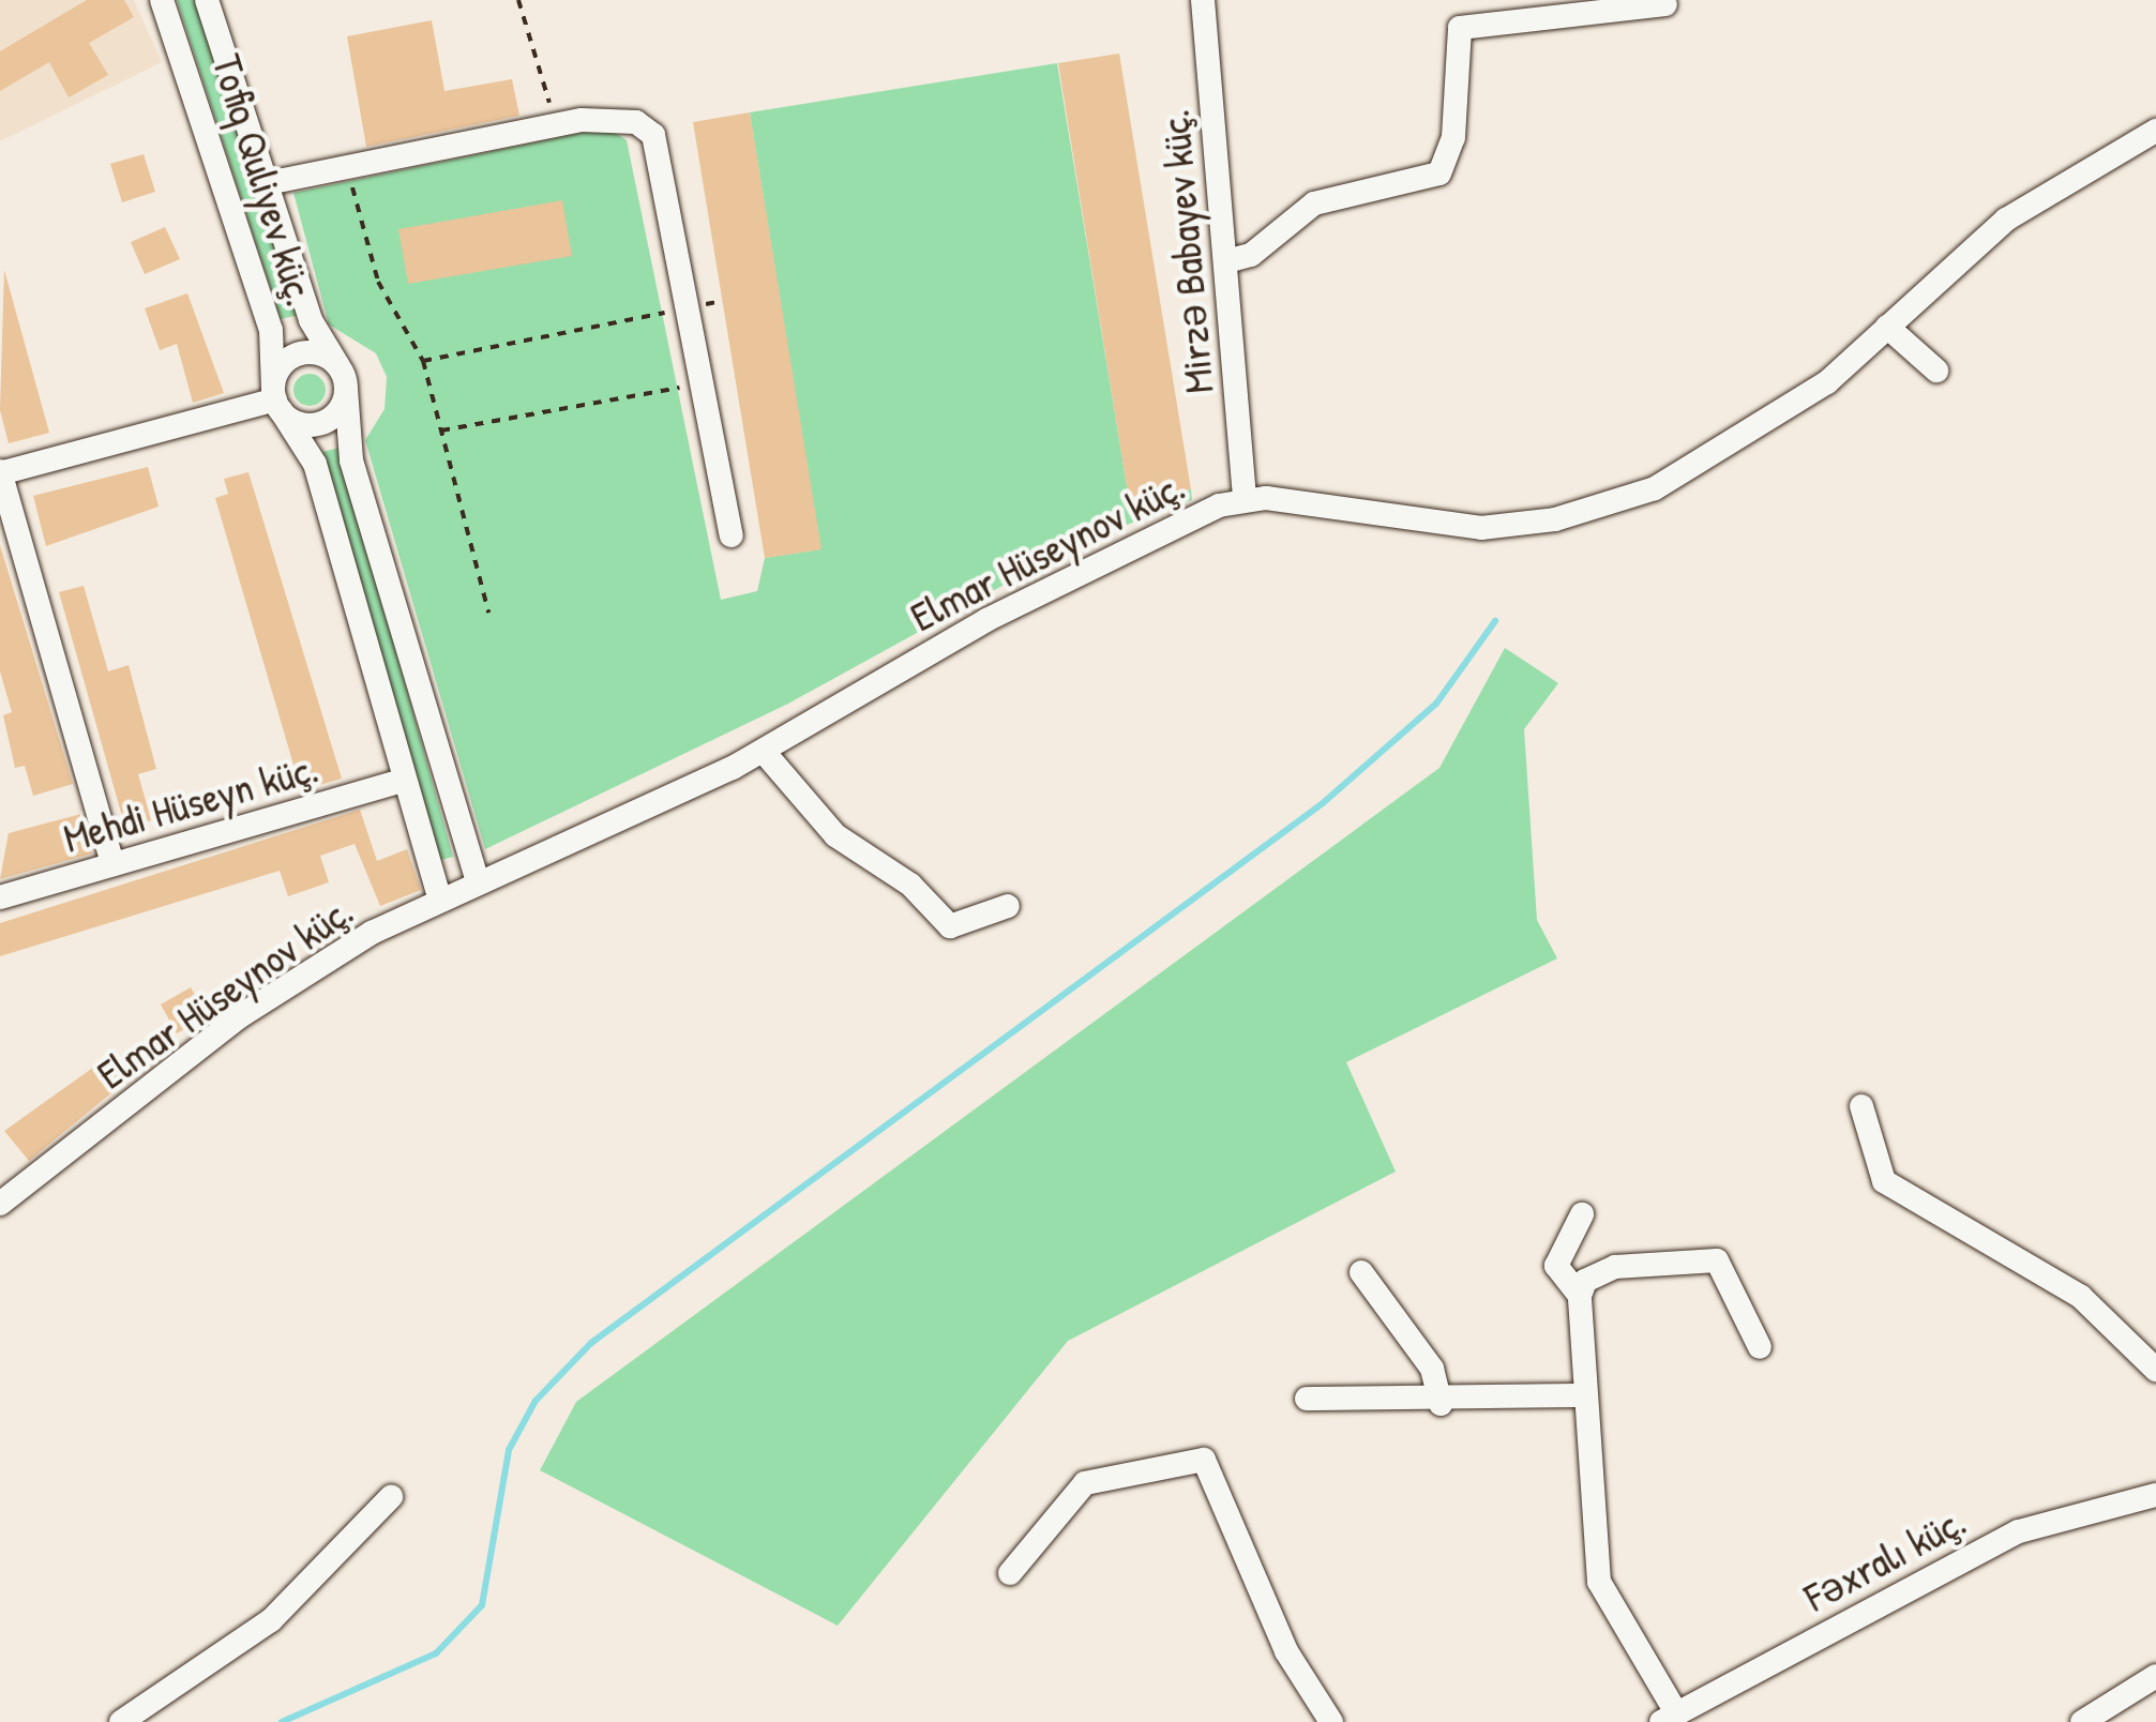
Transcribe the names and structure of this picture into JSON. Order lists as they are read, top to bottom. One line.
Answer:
{"streets":{"street":["Tofiq Quliyev küç.","Mirzə Babayev küç.","Elmar Hüseynov küç.","Mehdi Hüseyn küç.","Fəxralı küç."]},"crossings":[["Mirzə Babayev küç.","Elmar Hüseynov küç."]]}
